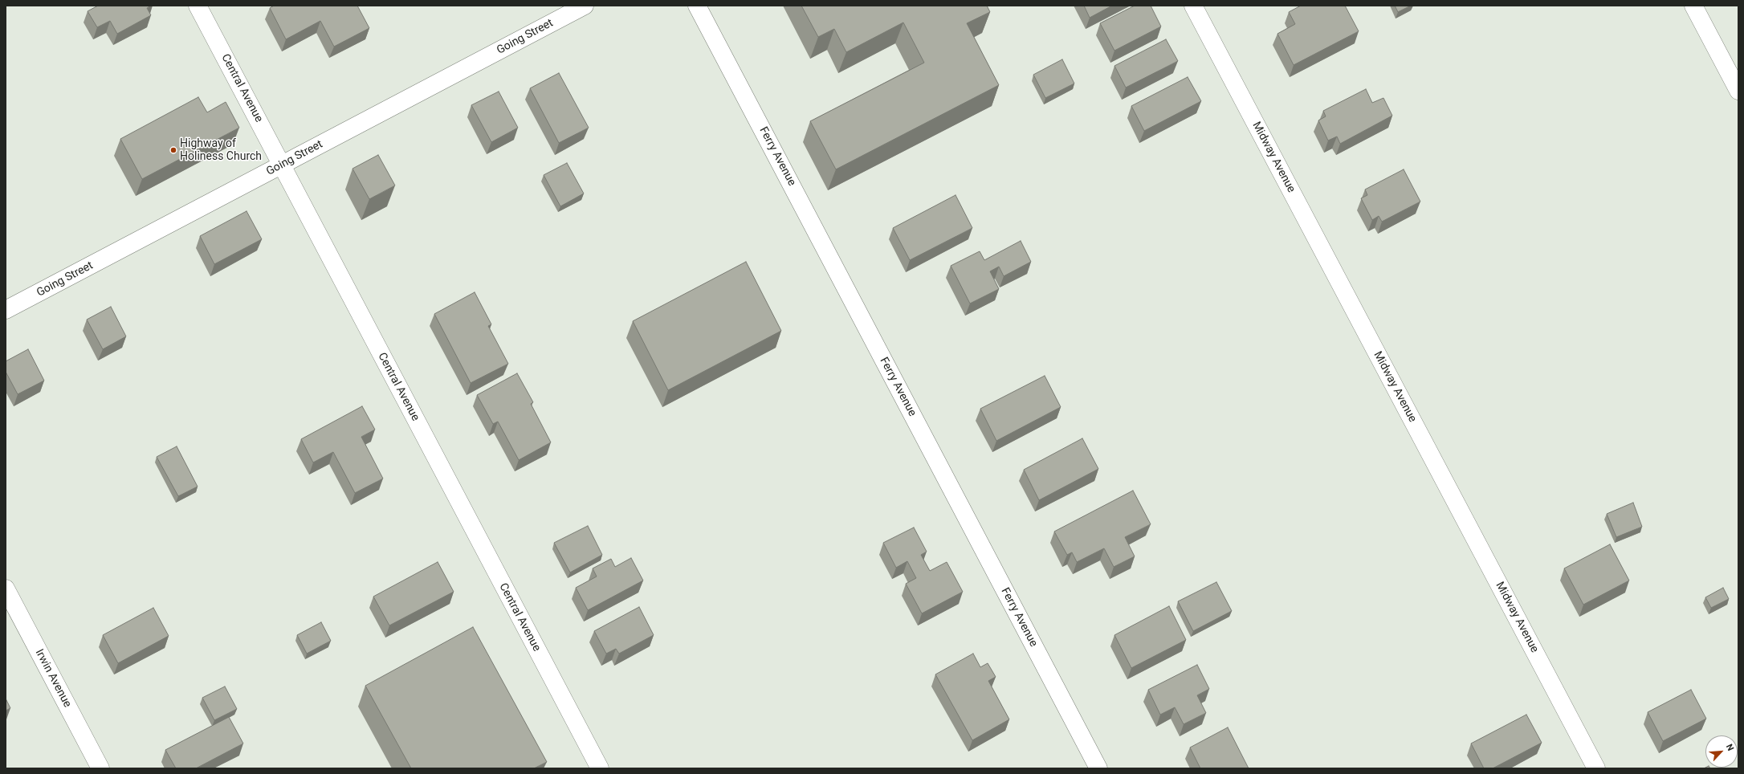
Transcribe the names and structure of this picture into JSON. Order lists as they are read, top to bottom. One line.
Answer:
{"streets":{"street":["Going Street","Central Avenue","Ferry Avenue","Midway Avenue","Irwin Avenue"]},"crossings":[["Going Street","Central Avenue"]],"places":["Highway of Holiness Church"],"north":"top right"}
